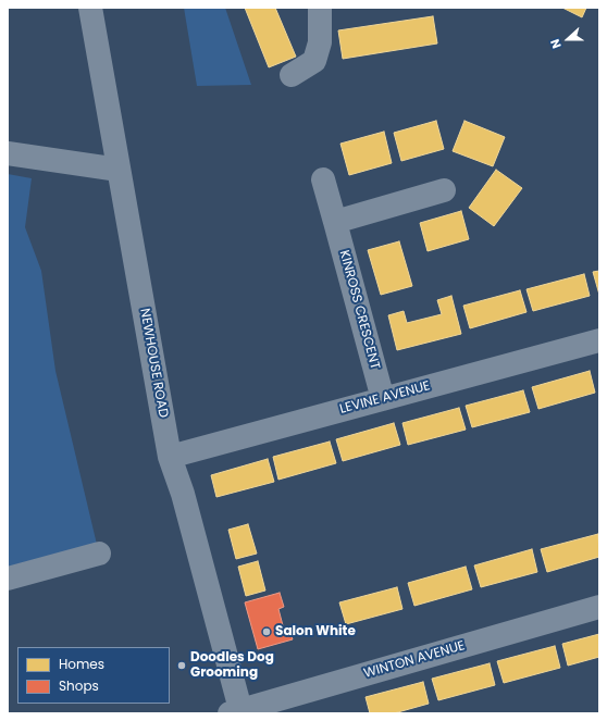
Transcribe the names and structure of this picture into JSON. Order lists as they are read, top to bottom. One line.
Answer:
{"streets":{"street":["KINROSS CRESCENT","NEWHOUSE ROAD","LEVINE AVENUE","WINTON AVENUE"]},"crossings":[["KINROSS CRESCENT","LEVINE AVENUE"],["NEWHOUSE ROAD","LEVINE AVENUE"],["NEWHOUSE ROAD","WINTON AVENUE"]],"places":["Salon White","Doodles Dog Grooming"],"legend":["Homes","Shops"],"north":"left"}
